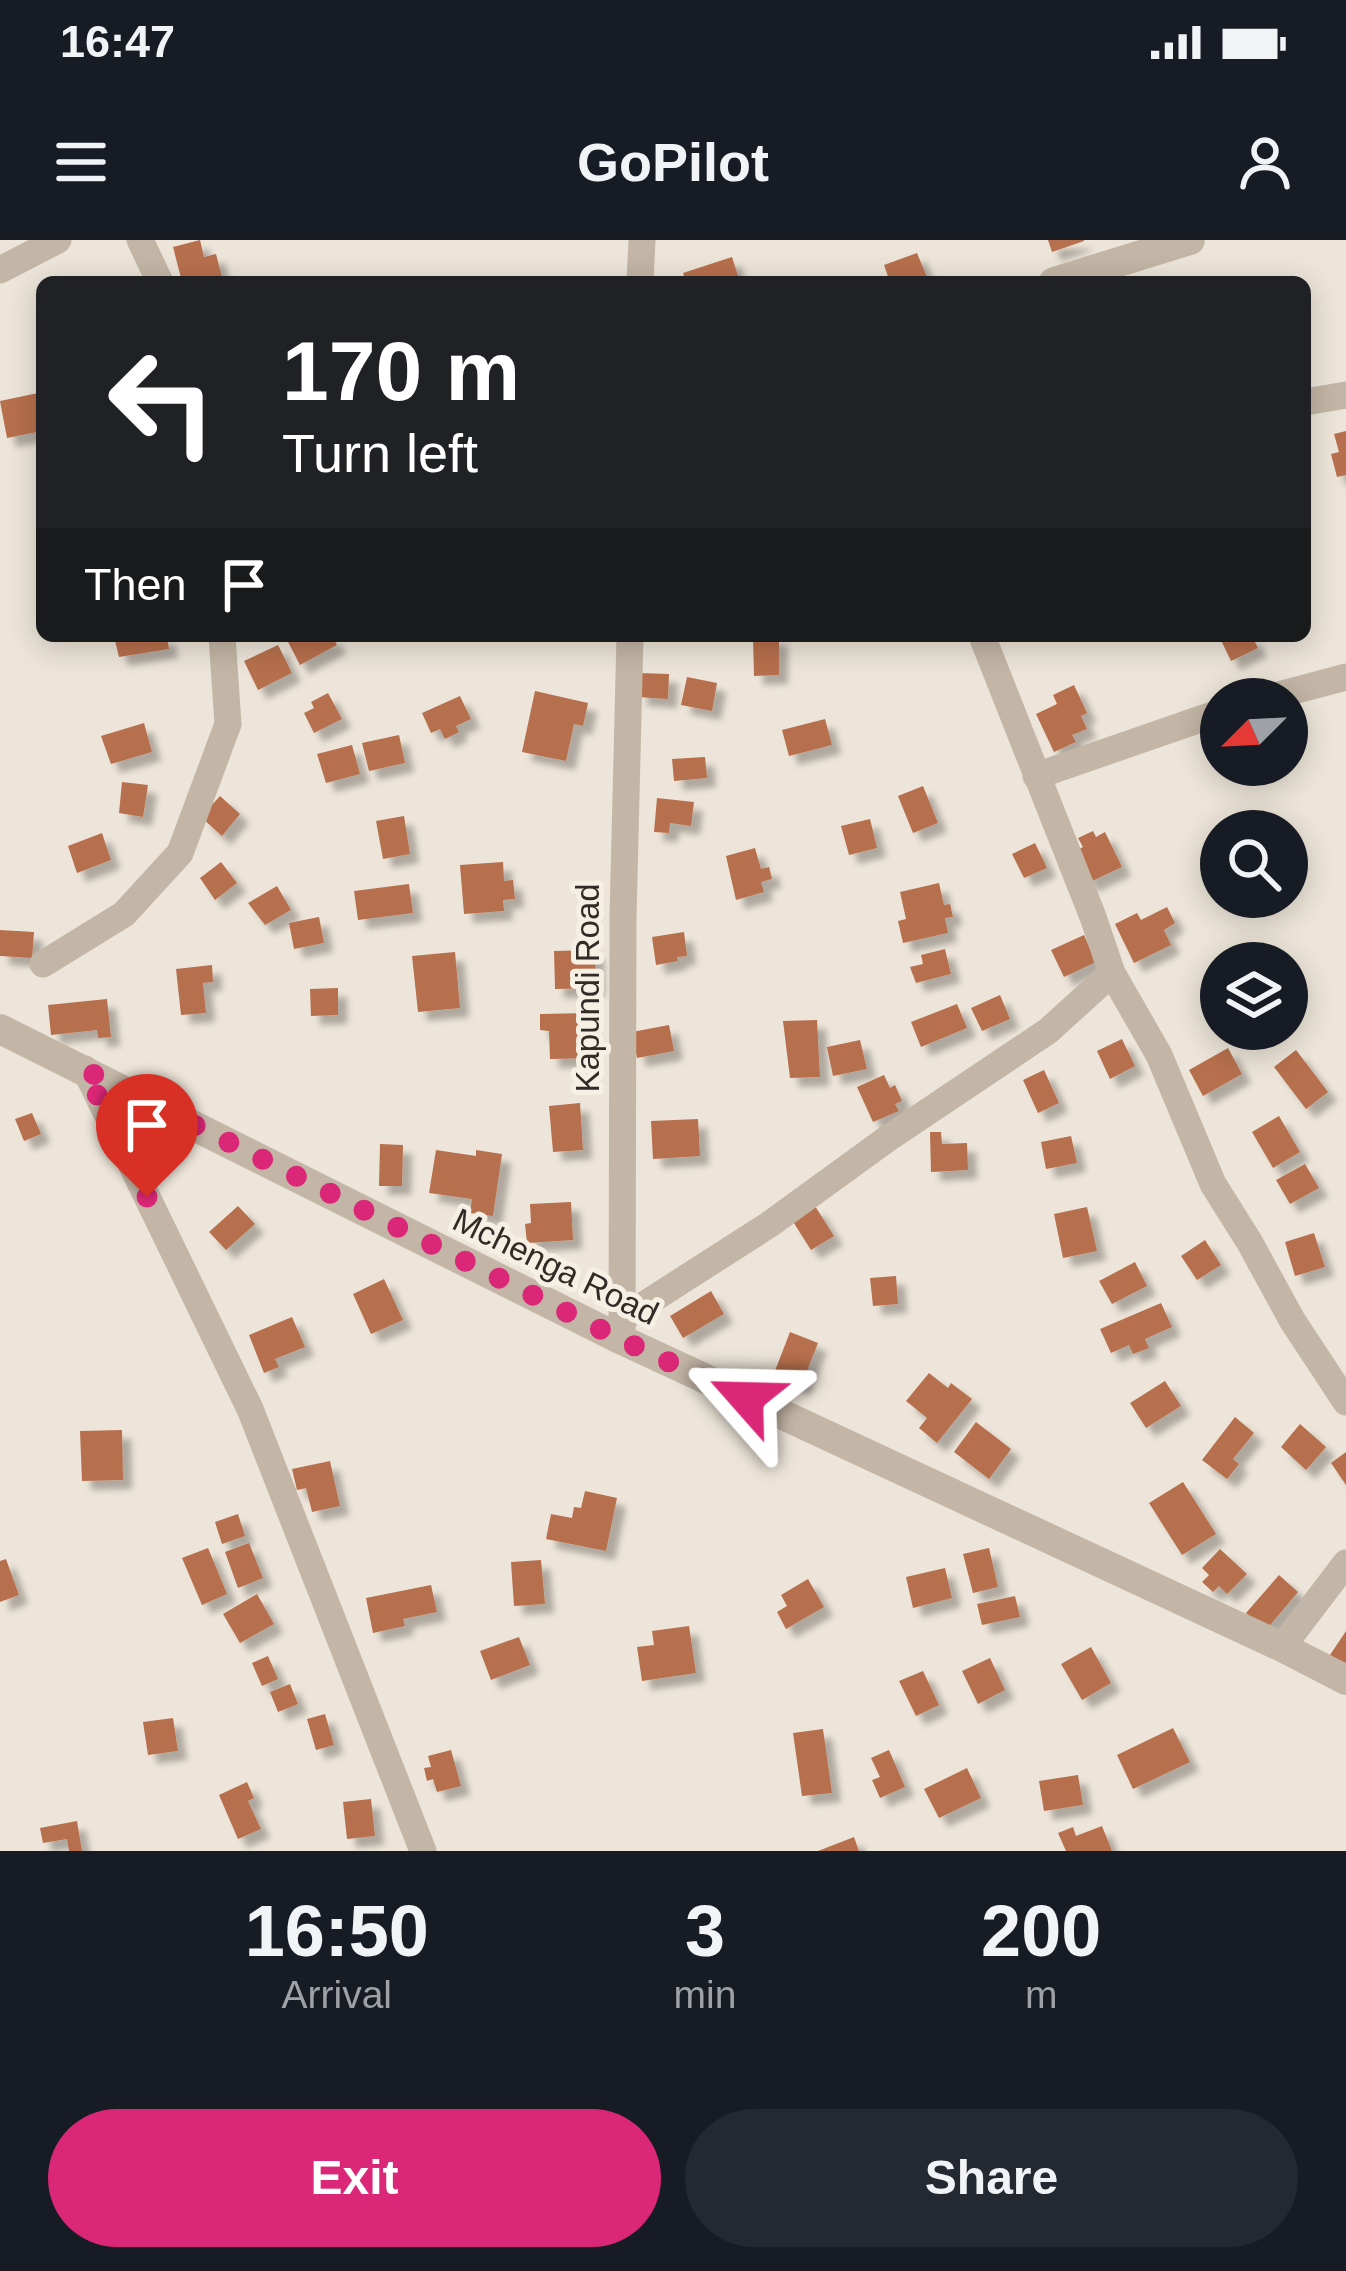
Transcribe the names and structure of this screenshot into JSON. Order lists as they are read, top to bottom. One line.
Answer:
{"streets":{"street":["Kapundi Road","Mchenga Road"]},"crossings":[["Kapundi Road","Mchenga Road"]],"north":"bottom left","page":{"status":"16:47","header":"GoPilot","turn":["170 m","Turn left"],"then":"Then","eta":["16:50","Arrival","3","min","200","m"],"buttons":["Exit","Share"]}}
